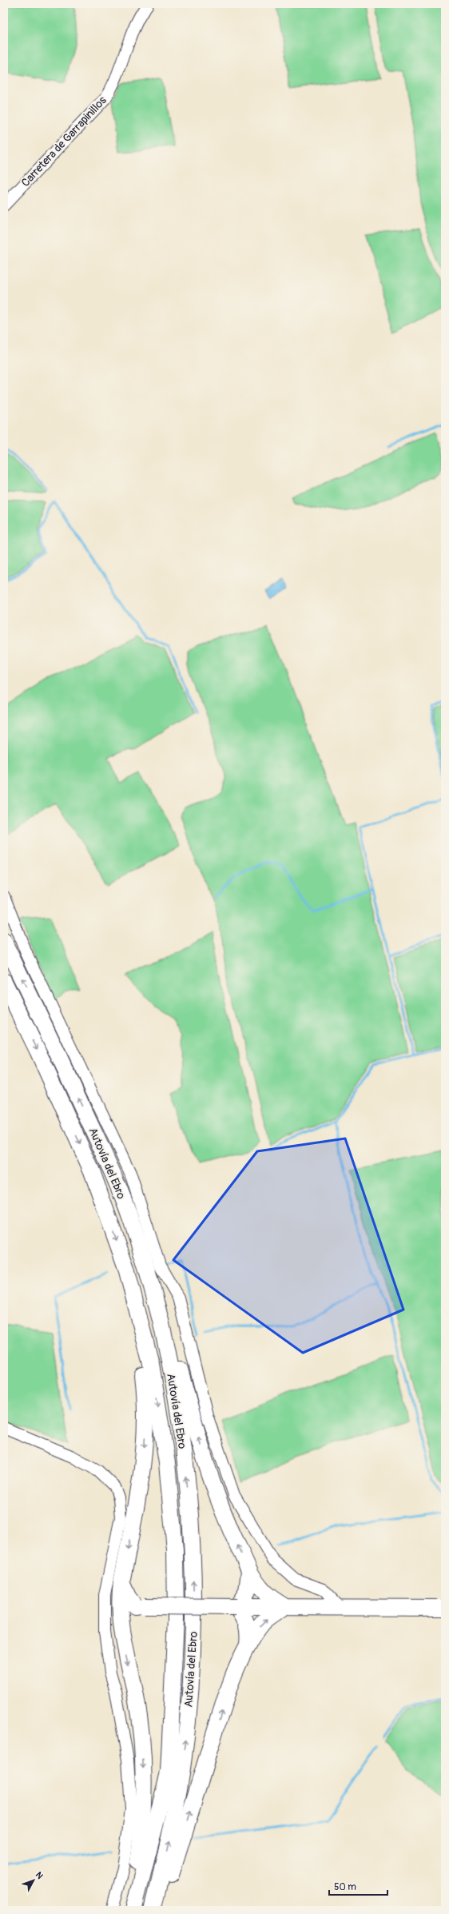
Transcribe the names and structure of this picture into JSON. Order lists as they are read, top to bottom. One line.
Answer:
{"streets":{"highway":["Autovía del Ebro"],"street":["Carretera de Garrapinillos"]},"scale_bar":"50 m","north":"top right"}
